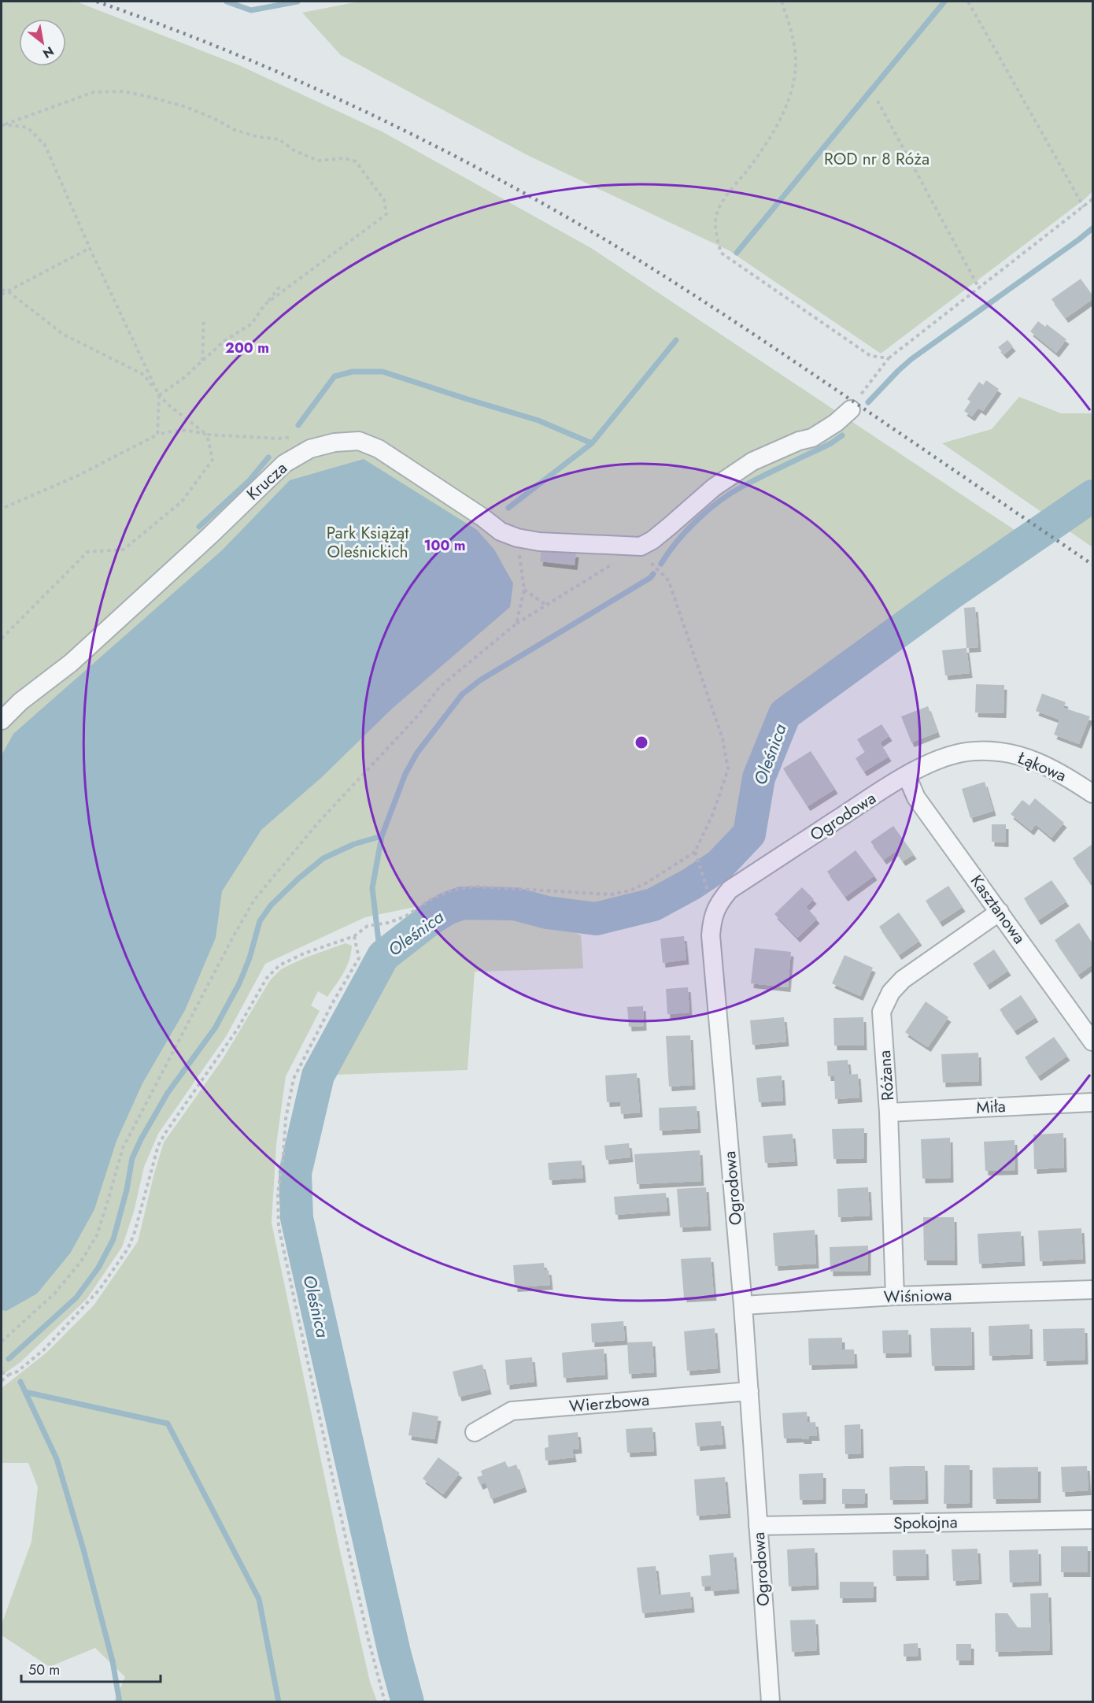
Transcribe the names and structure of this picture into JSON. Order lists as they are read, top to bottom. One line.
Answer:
{"streets":{"street":["Krucza","Łąkowa","Ogrodowa","Kasztanowa","Różana","Miła","Wiśniowa","Wierzbowa","Spokojna"]},"crossings":[["Łąkowa","Ogrodowa"],["Łąkowa","Kasztanowa"],["Ogrodowa","Kasztanowa"],["Ogrodowa","Wiśniowa"],["Ogrodowa","Wierzbowa"],["Ogrodowa","Spokojna"],["Kasztanowa","Różana"],["Różana","Miła"],["Różana","Wiśniowa"]],"water":["Oleśnica"],"parks":["ROD nr 8 Róża","Park Książąt Oleśnickich"],"scale_bar":"50 m","north":"bottom right","rings":["200 m","100 m"]}
